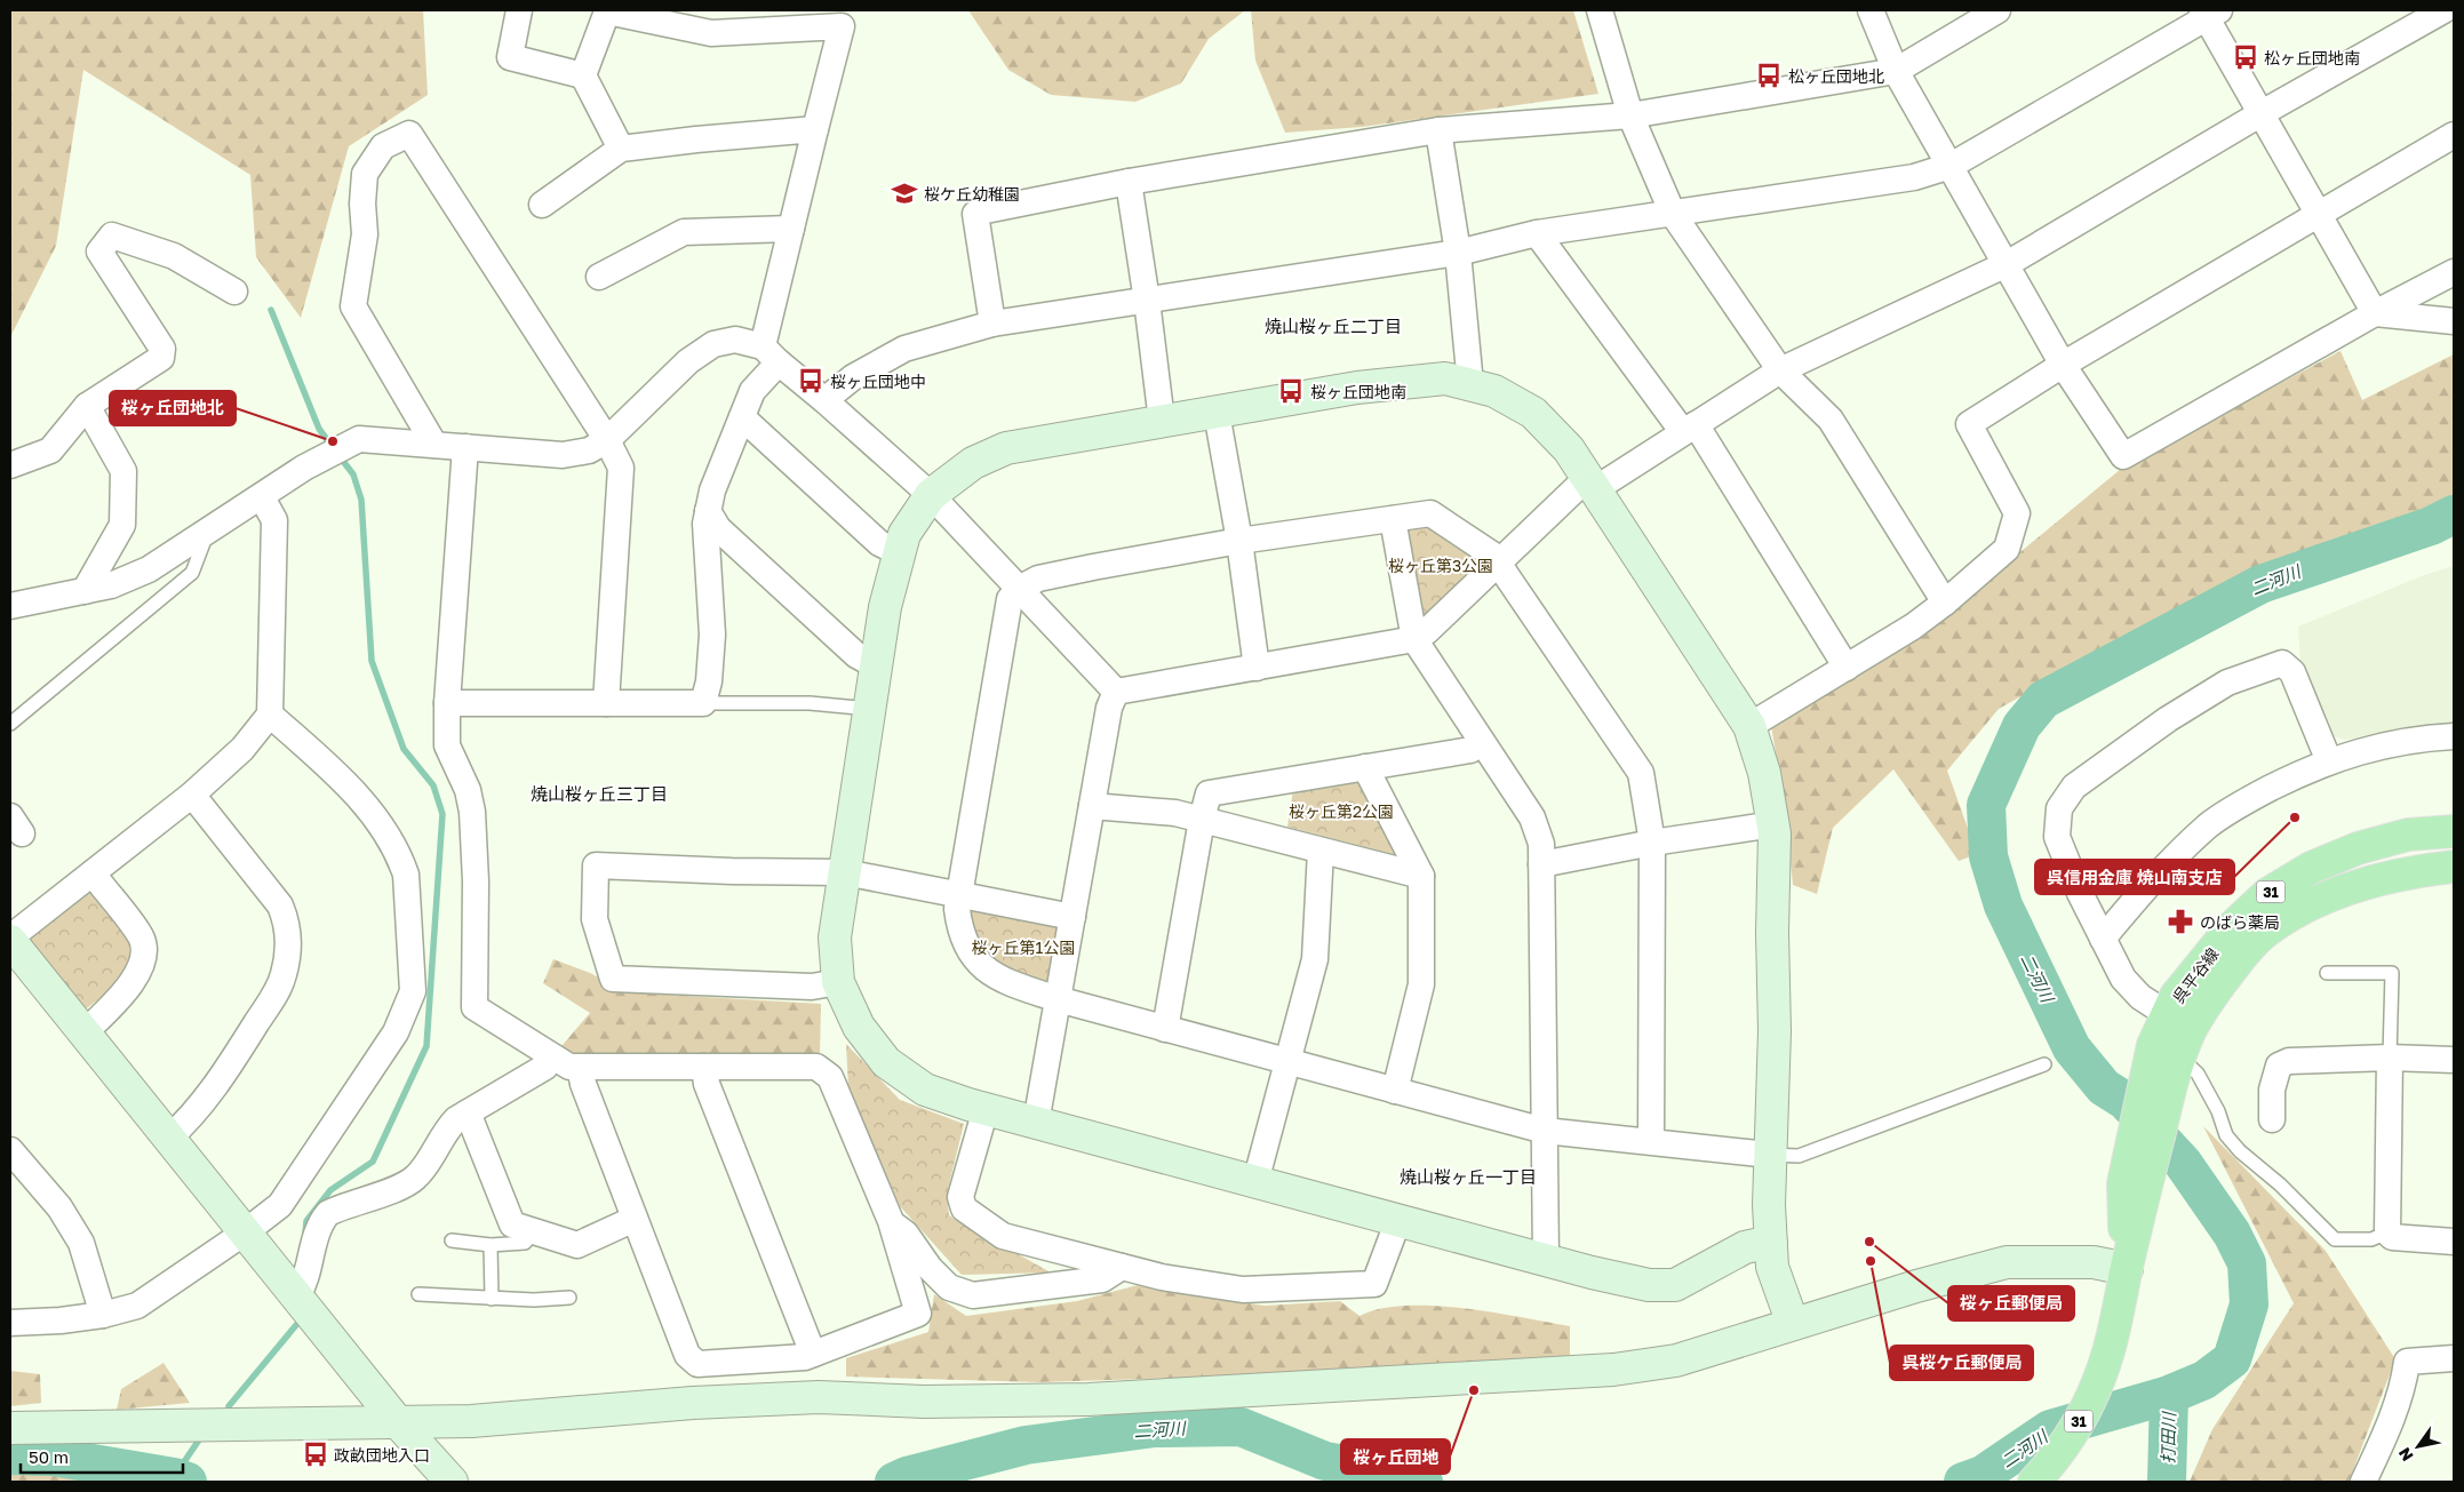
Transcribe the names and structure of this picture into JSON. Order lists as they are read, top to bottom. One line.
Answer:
{"streets":{"main road":["31","呉平谷線"]},"districts":["焼山桜ヶ丘二丁目","焼山桜ヶ丘三丁目","焼山桜ヶ丘一丁目"],"water":["二河川","打田川"],"parks":["桜ヶ丘第3公園","桜ヶ丘第2公園","桜ヶ丘第1公園"],"places":{"bus stop":["松ヶ丘団地南","松ヶ丘団地北","桜ヶ丘団地中","桜ヶ丘団地南","政畝団地入口"],"school or university":["桜ケ丘幼稚園"],"other":["桜ヶ丘団地北","呉信用金庫 焼山南支店","桜ヶ丘郵便局","呉桜ケ丘郵便局","桜ヶ丘団地"],"pharmacy":["のばら薬局"]},"scale_bar":"50 m","north":"bottom left"}
